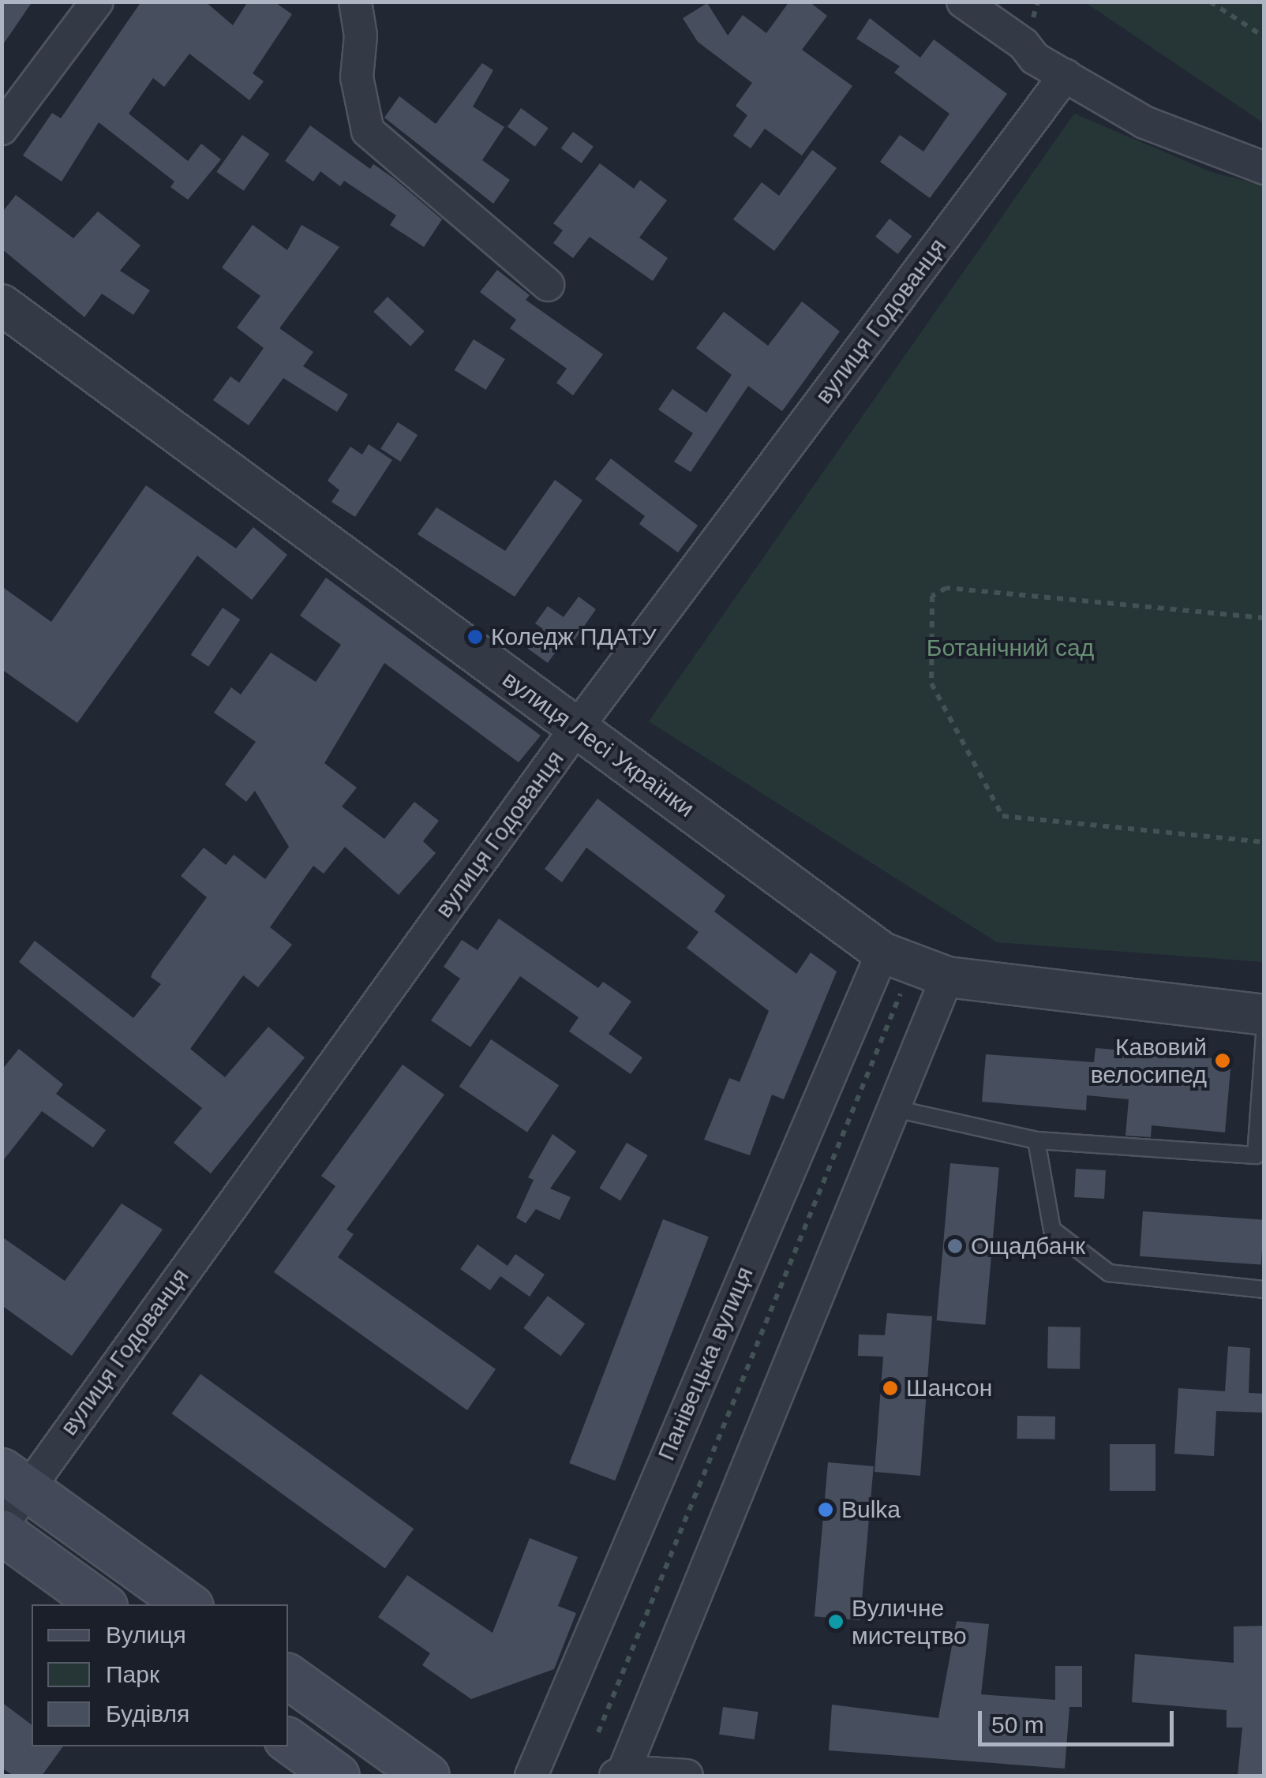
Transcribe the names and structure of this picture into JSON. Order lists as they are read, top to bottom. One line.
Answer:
{"streets":{"street":["вулиця Годованця","вулиця Лесі Українки","Панівецька вулиця"]},"crossings":[["вулиця Годованця","вулиця Лесі Українки"],["вулиця Лесі Українки","Панівецька вулиця"]],"parks":["Ботанічний сад"],"places":["Коледж ПДАТУ","Кавовий велосипед","Ощадбанк","Шансон","Bulka","Вуличне мистецтво"],"legend":["Вулиця","Парк","Будівля"],"scale_bar":"50 m"}
